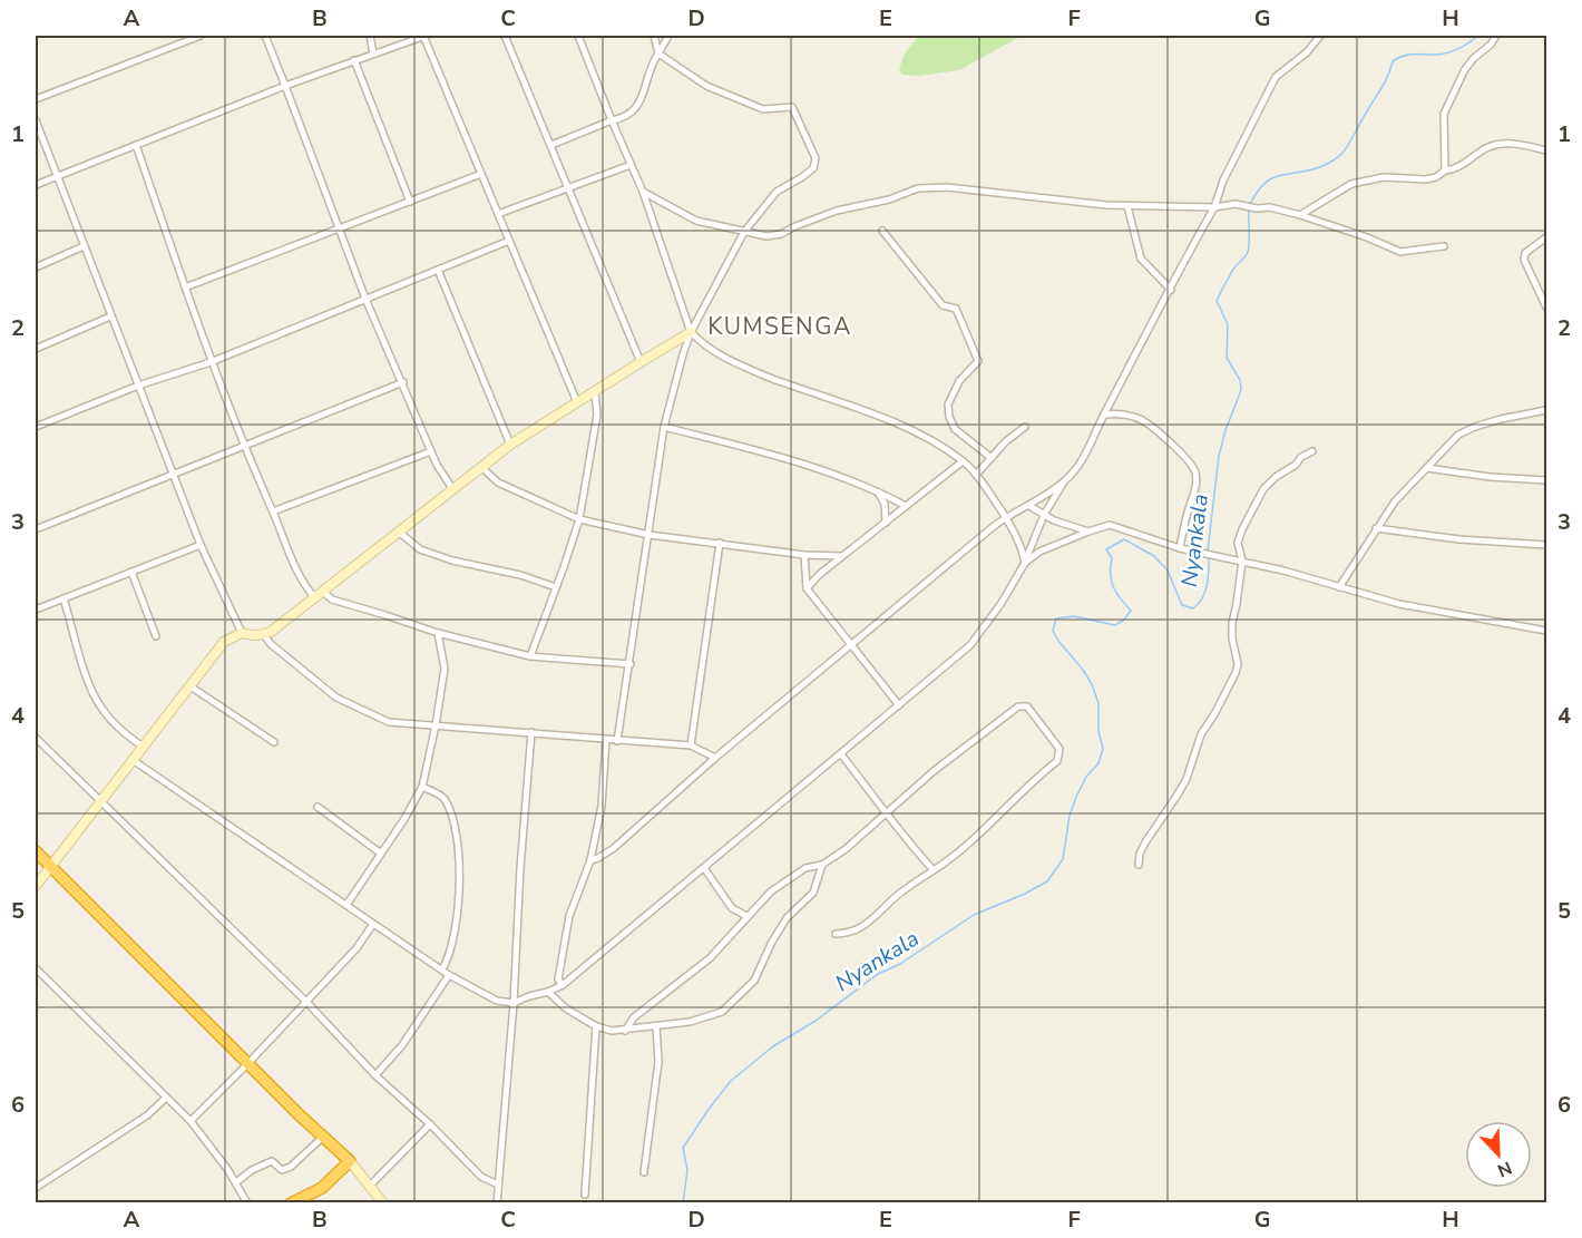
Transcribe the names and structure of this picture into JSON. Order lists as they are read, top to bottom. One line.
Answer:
{"districts":["KUMSENGA"],"water":["Nyankala"],"north":"bottom right","grid":{"columns":["A","B","C","D","E","F","G","H"],"rows":["1","2","3","4","5","6"]}}
